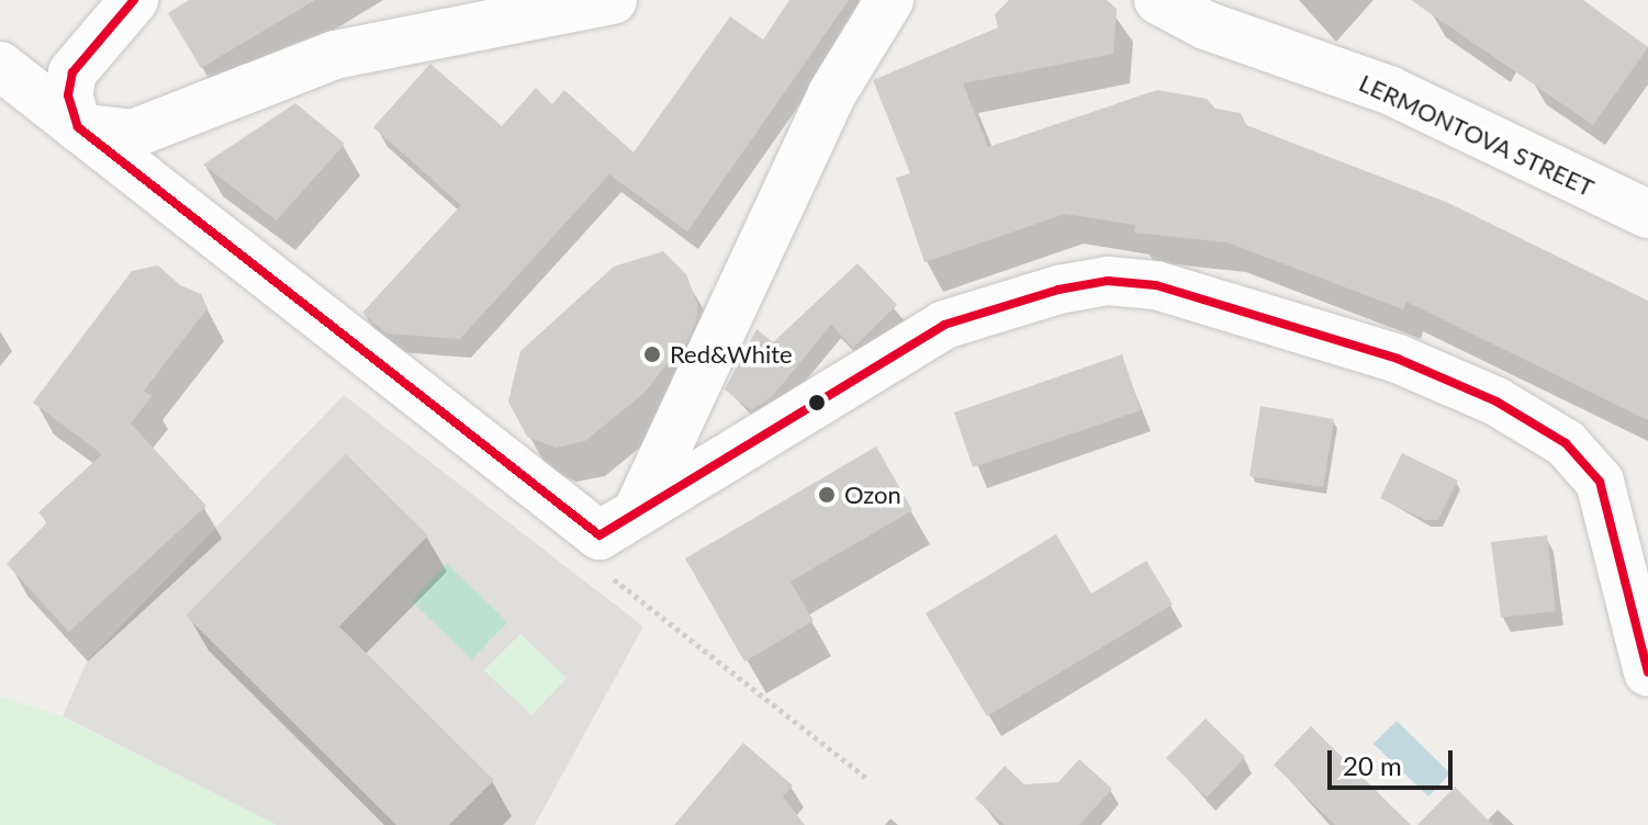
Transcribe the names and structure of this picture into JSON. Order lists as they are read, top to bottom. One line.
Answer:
{"streets":{"street":["LERMONTOVA STREET"]},"places":["Red&White","Ozon"],"scale_bar":"20 m"}
